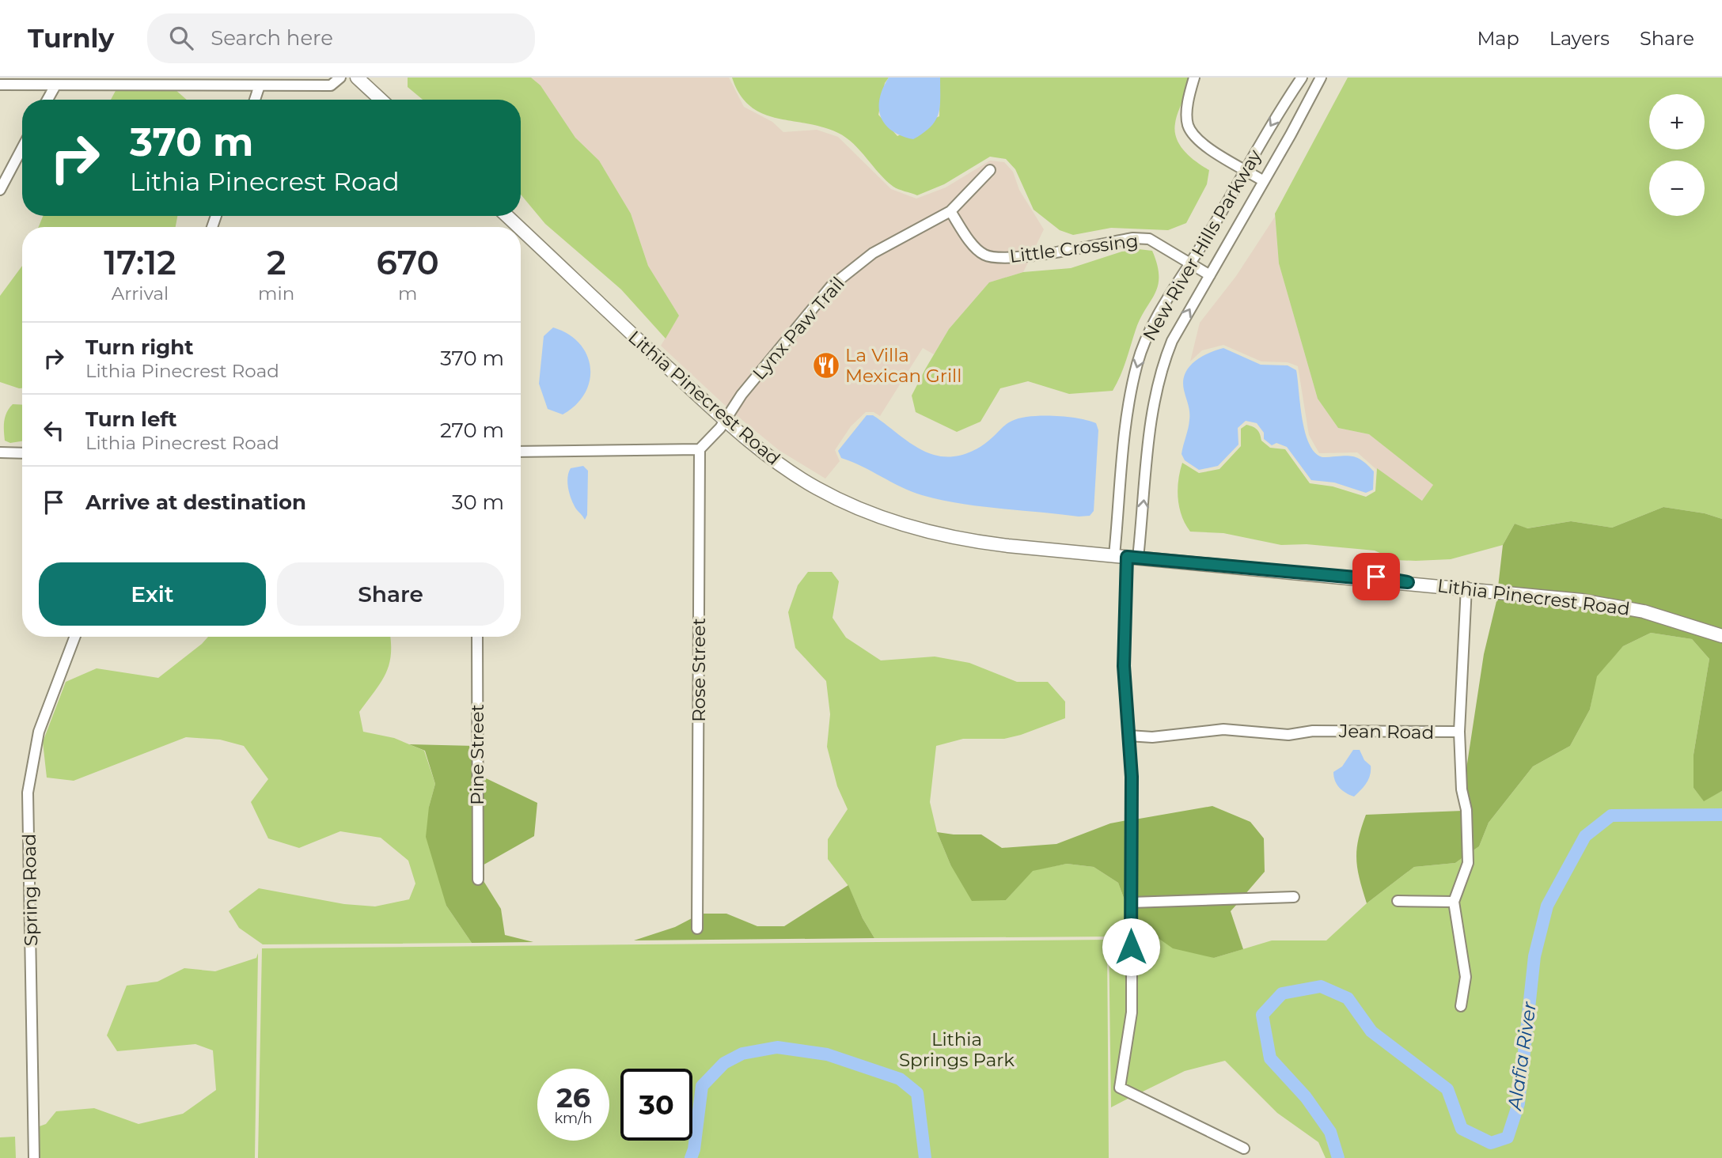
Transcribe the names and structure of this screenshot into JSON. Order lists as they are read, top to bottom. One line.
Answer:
{"streets":{"main road":["Lithia Pinecrest Road"],"street":["New River Hills Parkway","Little Crossing","Lynx Paw Trail","Rose Street","Jean Road","Pine Street","Spring Road"]},"crossings":[["New River Hills Parkway","Little Crossing"],["New River Hills Parkway","Lithia Pinecrest Road"],["Little Crossing","Lynx Paw Trail"],["Lynx Paw Trail","Lithia Pinecrest Road"]],"water":["Alafia River"],"parks":["Lithia Springs Park"],"places":{"restaurant":["La Villa Mexican Grill"]},"page":{"header":"Turnly","search":"Search here","nav":["Map","Layers","Share"],"map_buttons":["+","−"],"turn":["370 m","Lithia Pinecrest Road"],"eta":["17:12","Arrival","2","min","670","m"],"list":[{"name":"Turn right","note":"Lithia Pinecrest Road","value":"370 m"},{"name":"Turn left","note":"Lithia Pinecrest Road","value":"270 m"},{"name":"Arrive at destination","value":"30 m"}],"buttons":["Exit","Share"],"speed":"26 km/h","limit":"30"}}
